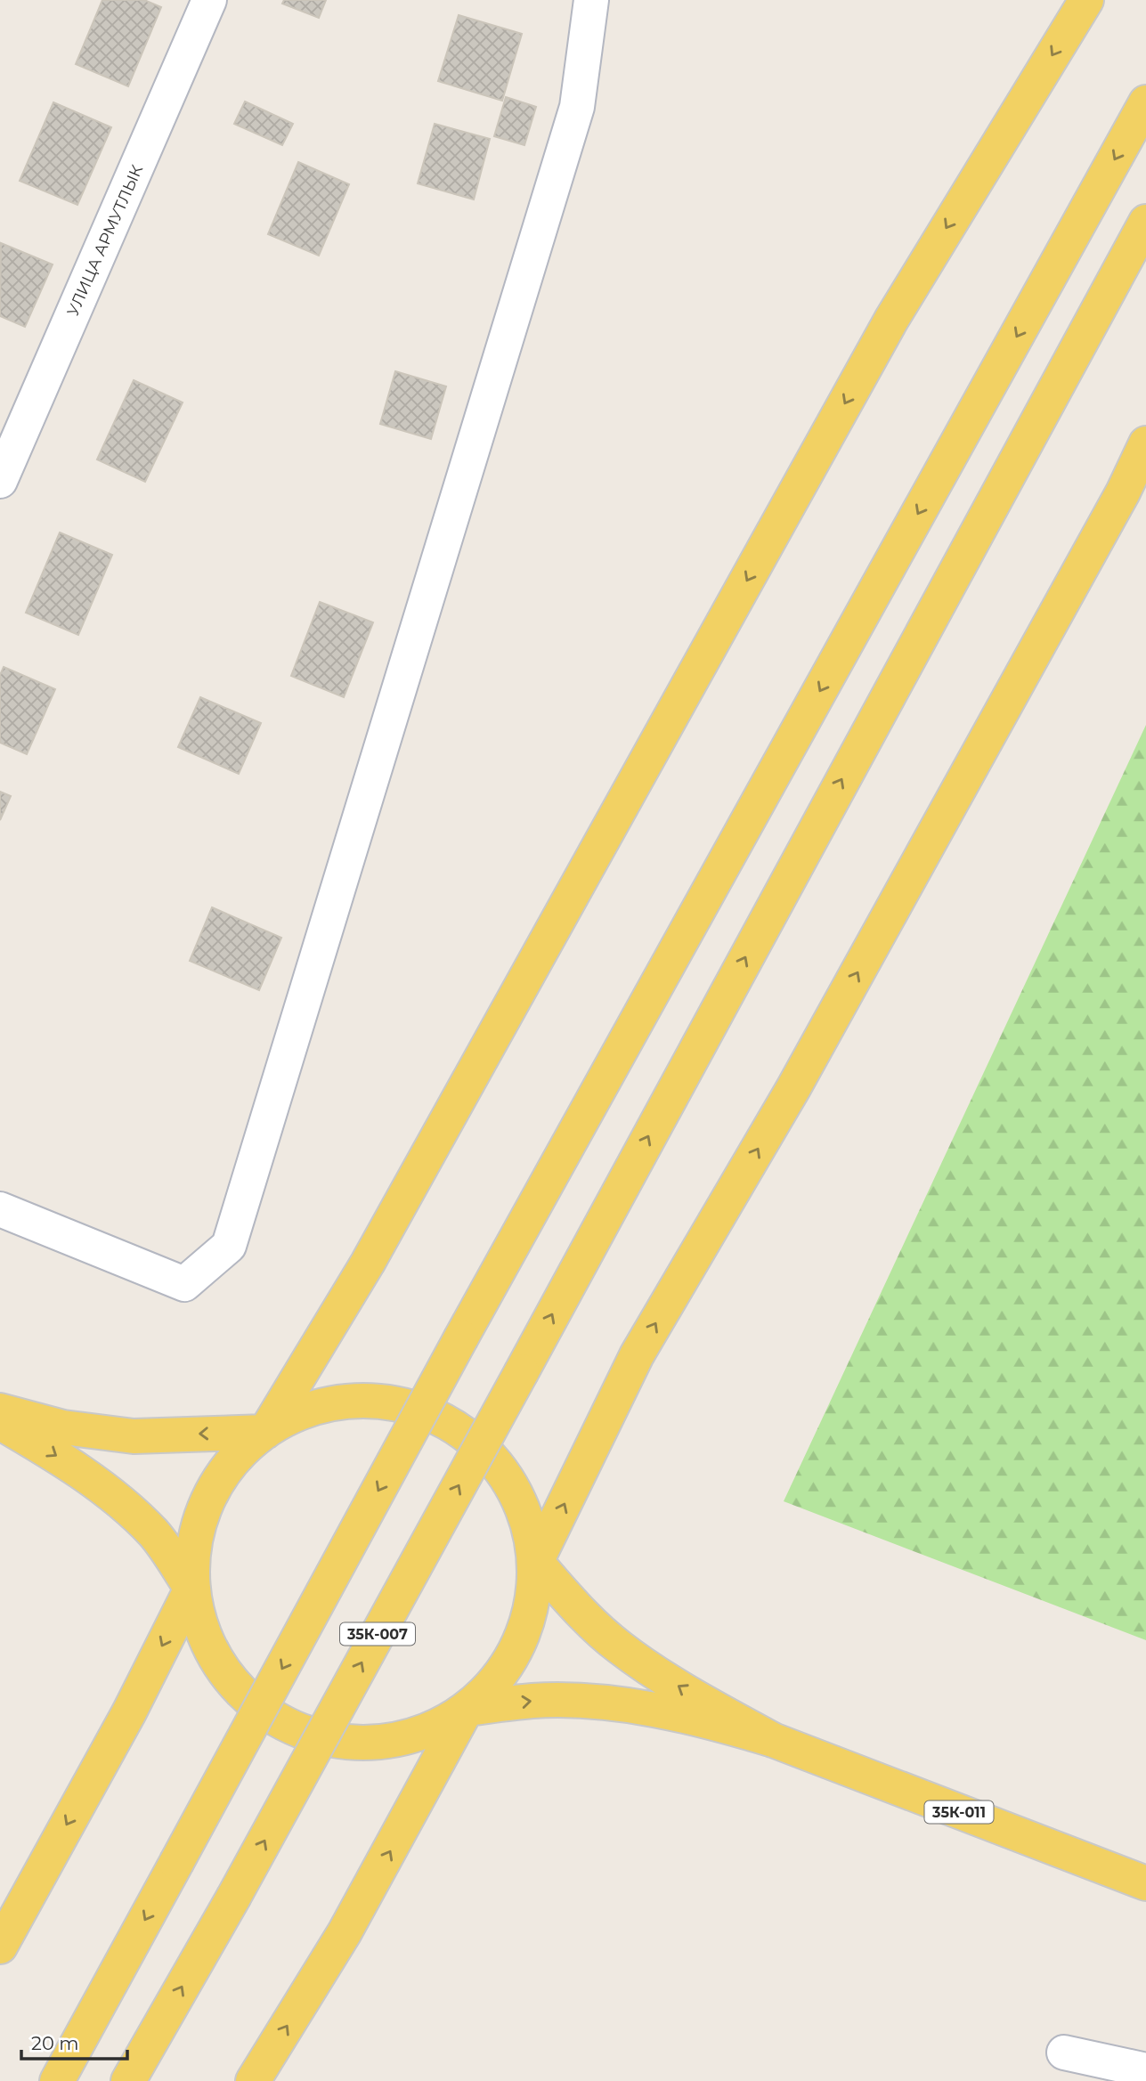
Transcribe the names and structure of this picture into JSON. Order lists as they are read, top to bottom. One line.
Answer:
{"streets":{"main road":["35К-007","35К-011"],"street":["УЛИЦА АРМУТЛЫК"]},"scale_bar":"20 m"}
